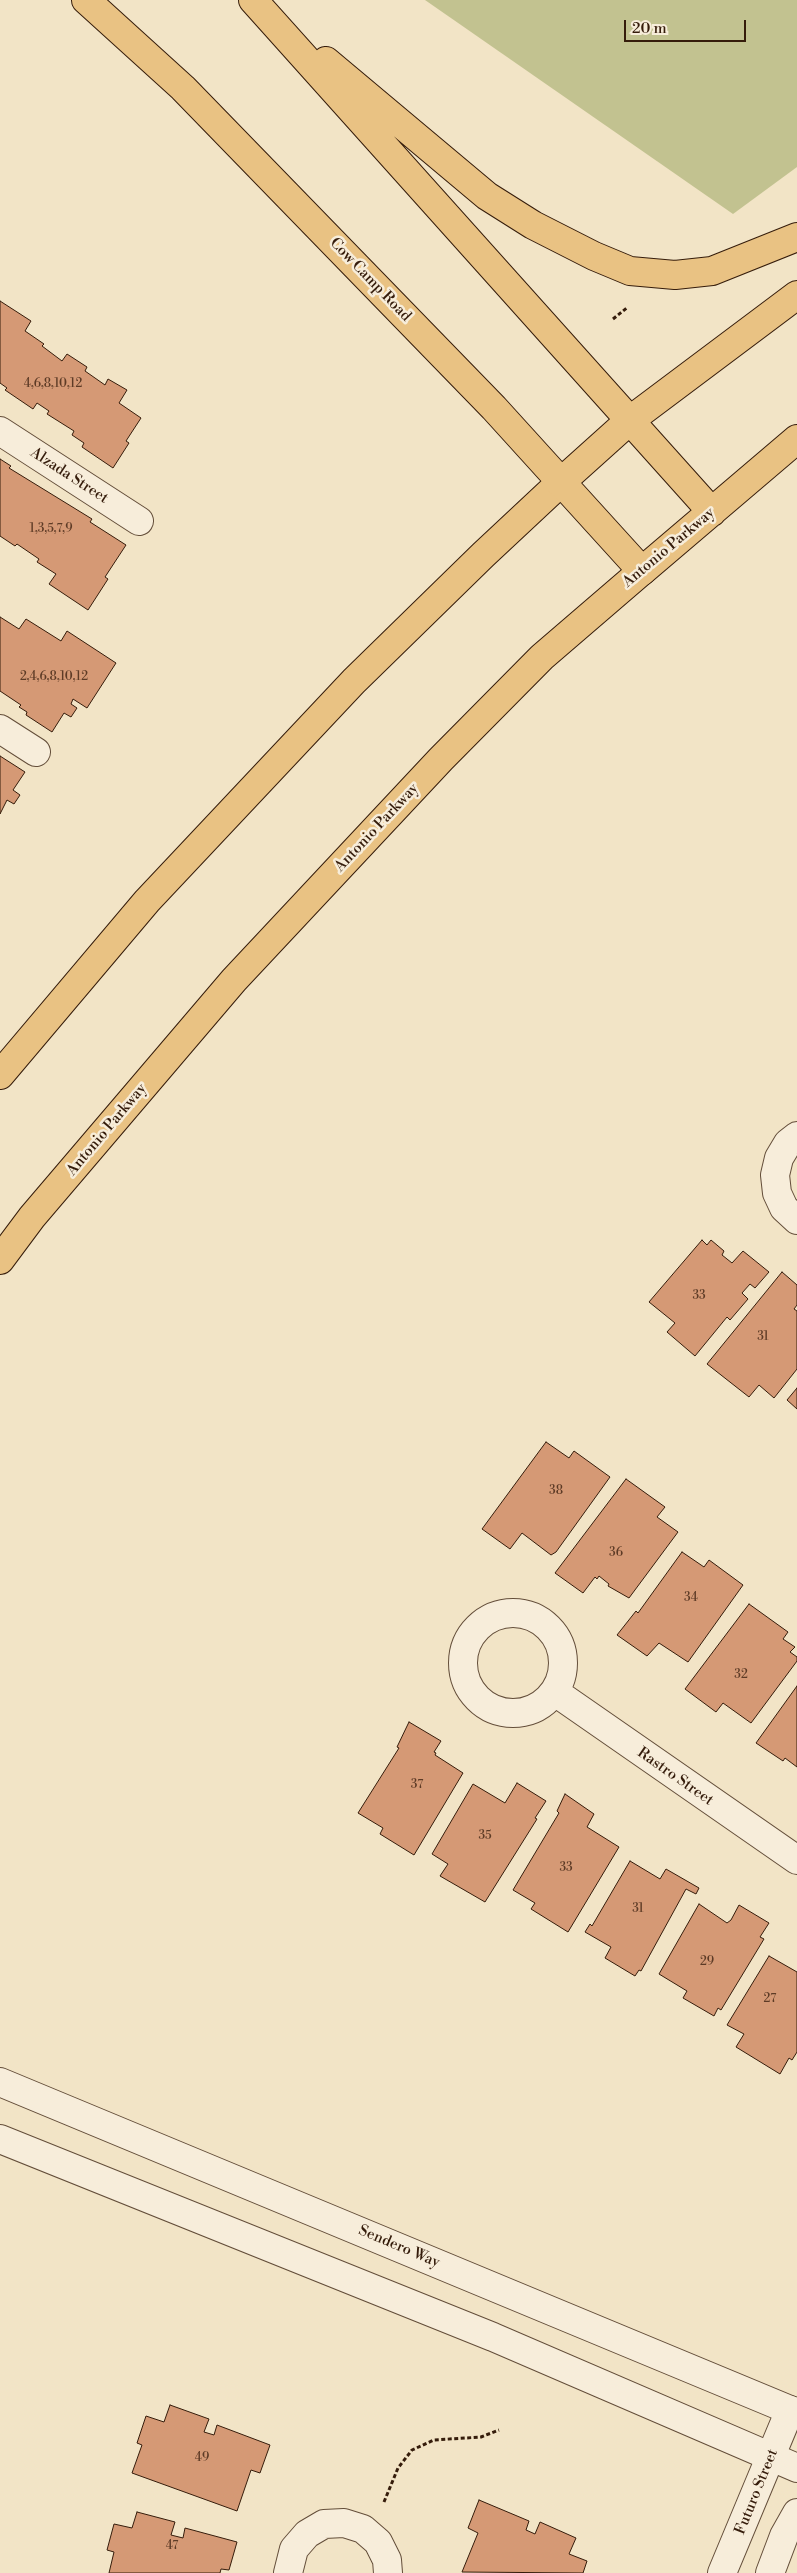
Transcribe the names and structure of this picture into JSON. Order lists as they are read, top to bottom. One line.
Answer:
{"streets":{"main road":["Cow Camp Road","Antonio Parkway"],"street":["Alzada Street","Rastro Street","Sendero Way","Futuro Street"]},"crossings":[["Cow Camp Road","Antonio Parkway"],["Sendero Way","Futuro Street"]],"house_numbers":["4,6,8,10,12","1,3,5,7,9","2,4,6,8,10,12","33","31","38","36","34","32","37","35","33","31","29","27","49","47"],"scale_bar":"20 m"}
